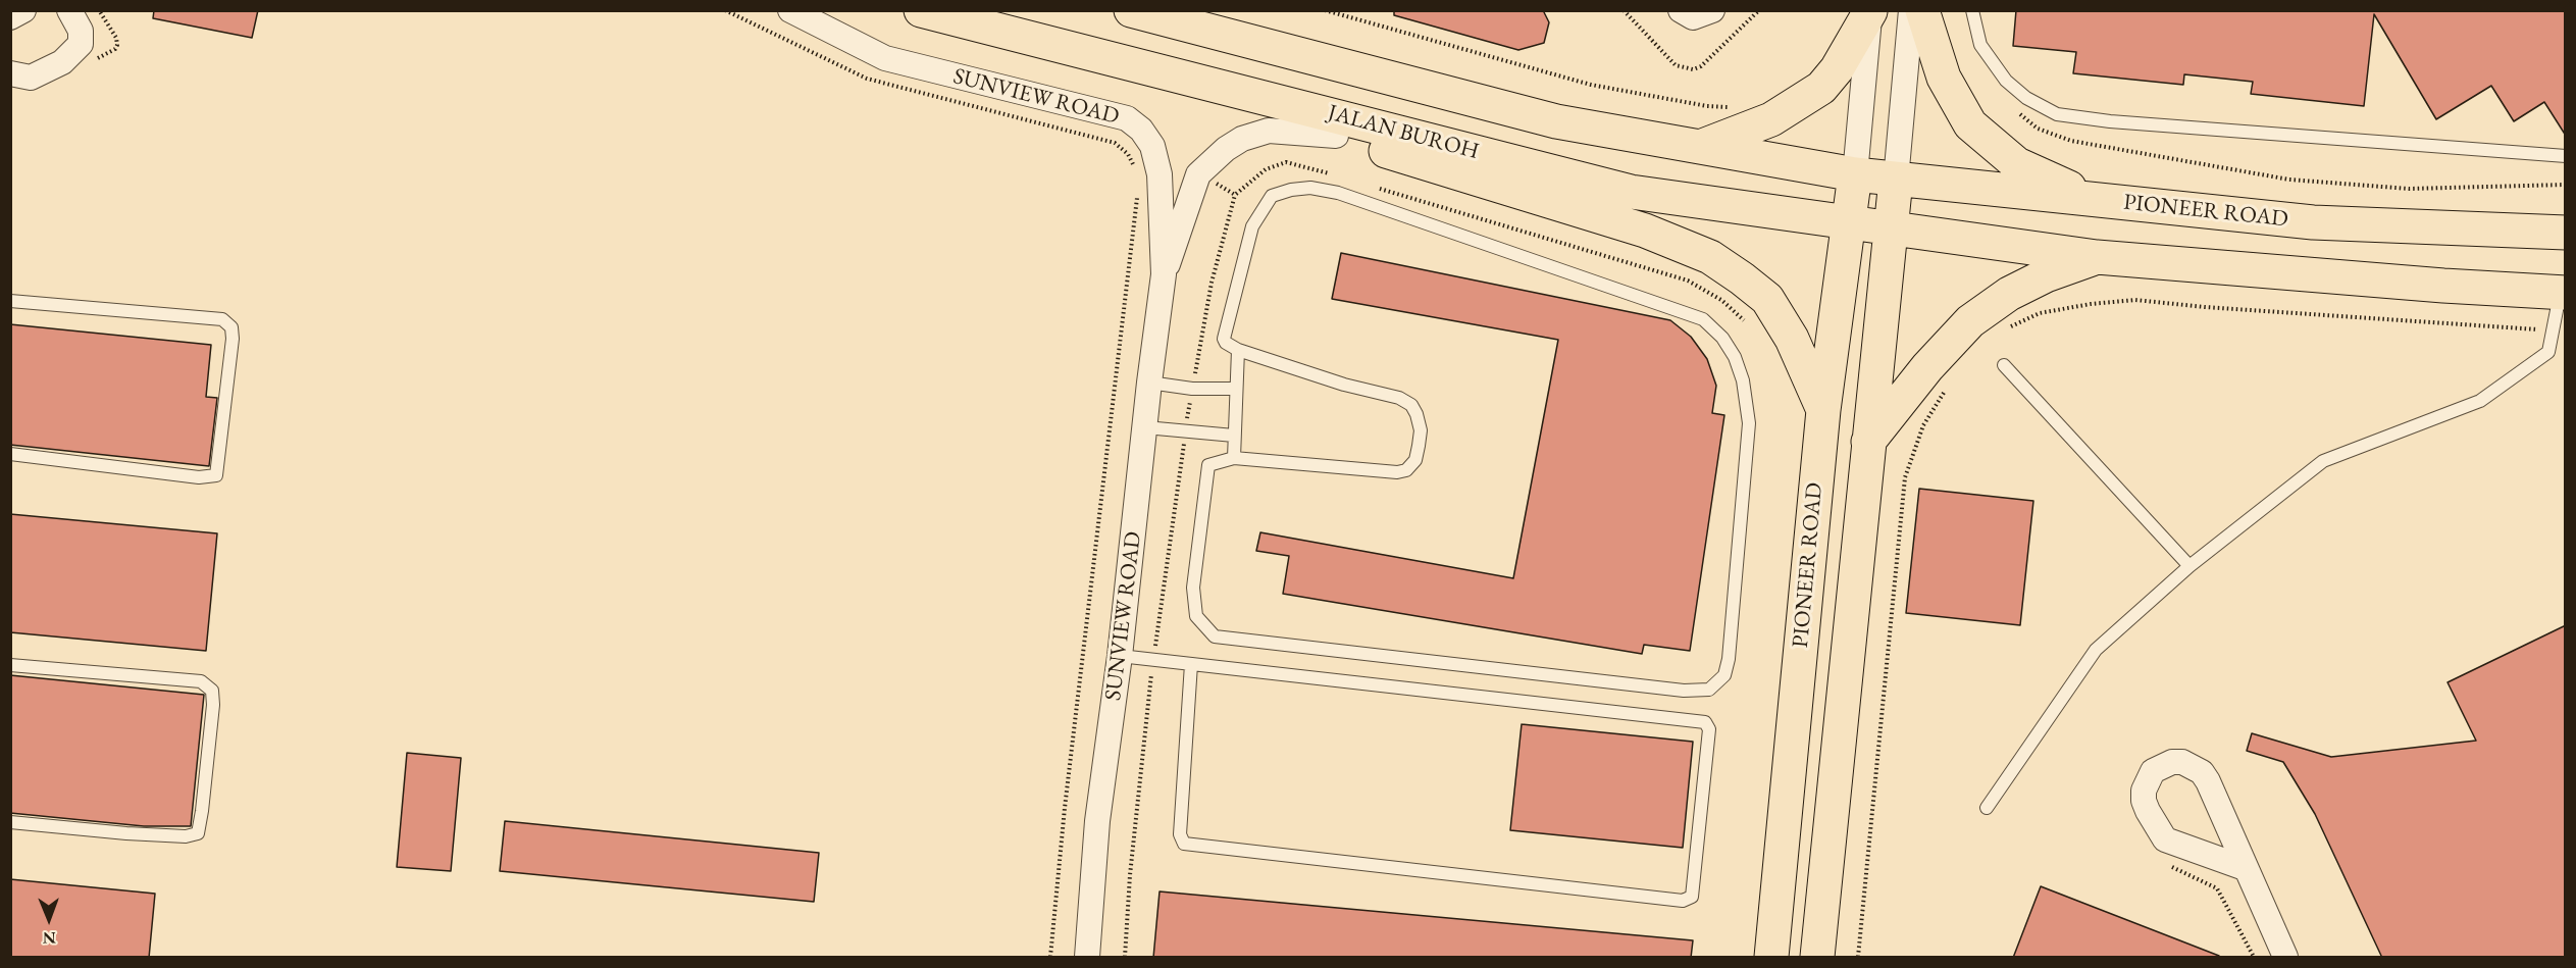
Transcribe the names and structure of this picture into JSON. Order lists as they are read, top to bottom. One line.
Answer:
{"streets":{"main road":["JALAN BUROH","PIONEER ROAD"],"street":["SUNVIEW ROAD"]},"crossings":[["JALAN BUROH","PIONEER ROAD"]],"north":"bottom"}
